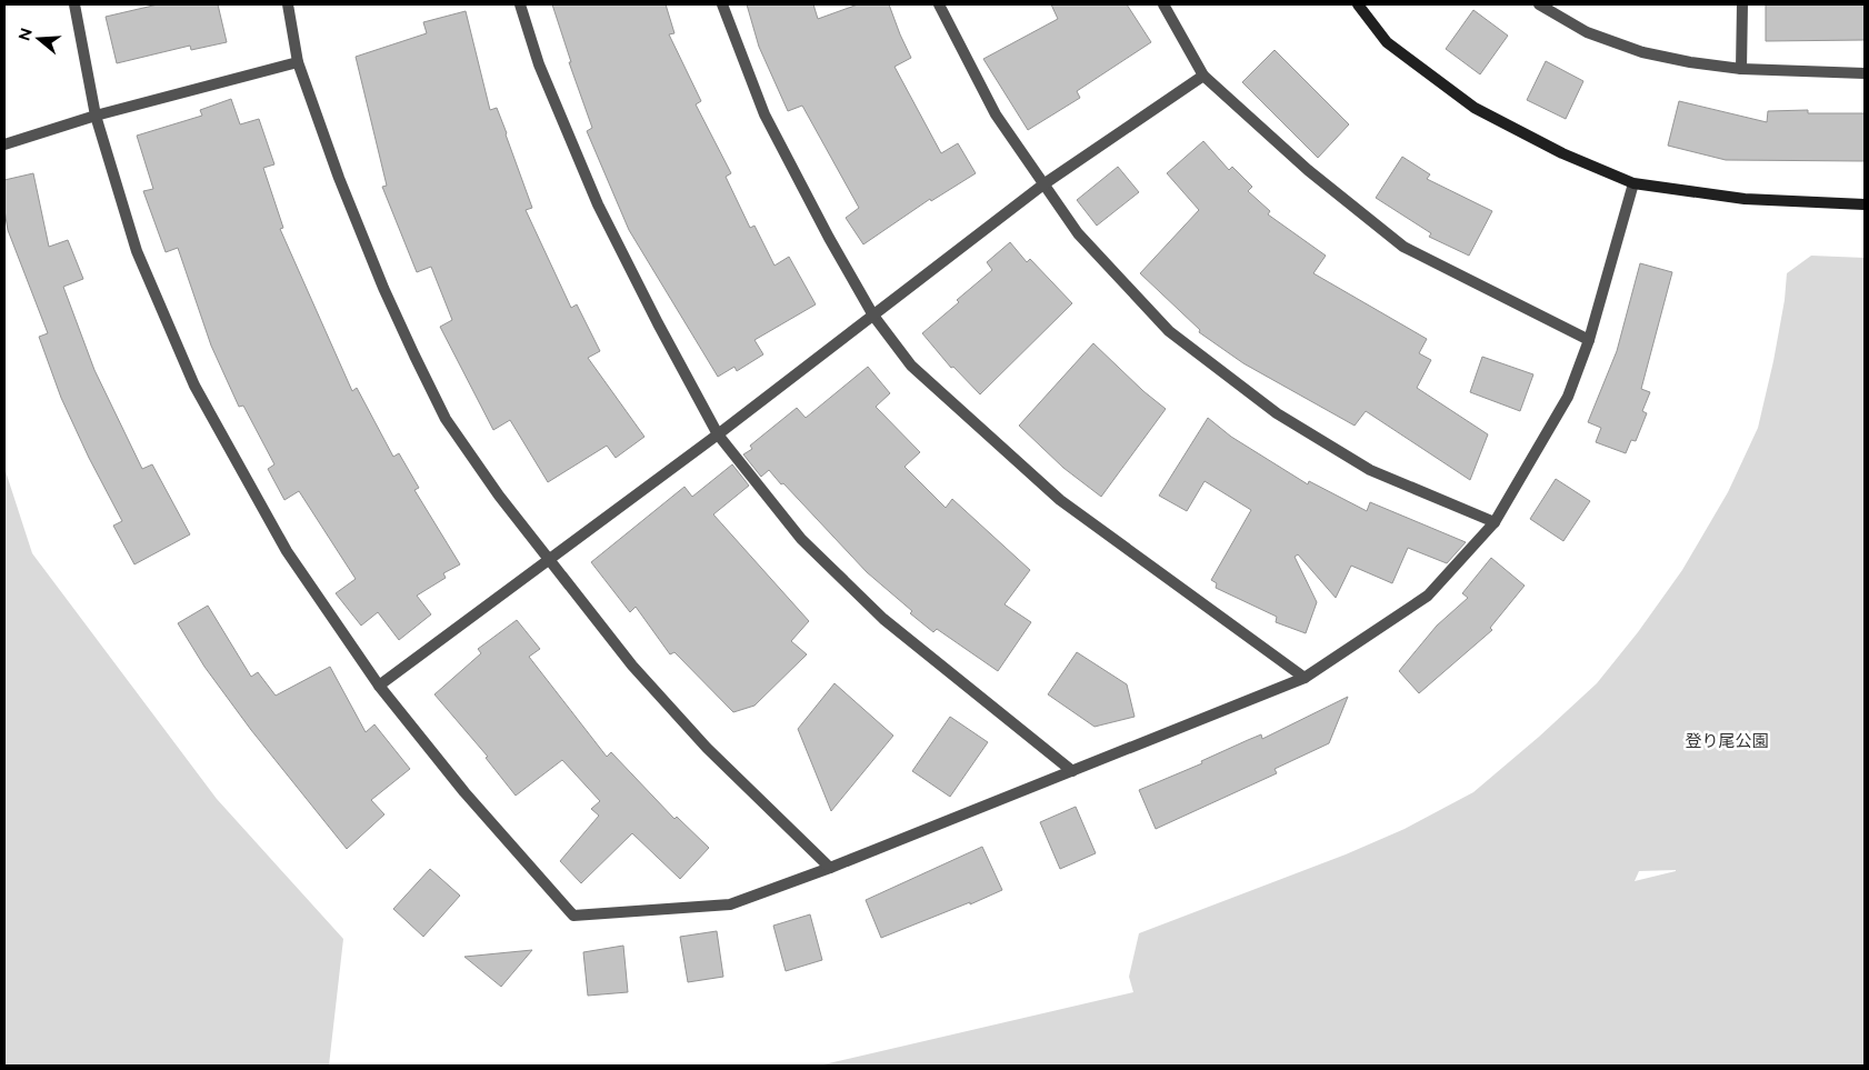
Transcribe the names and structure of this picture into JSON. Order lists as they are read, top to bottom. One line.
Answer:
{"parks":["登り尾公園"],"north":"left"}
